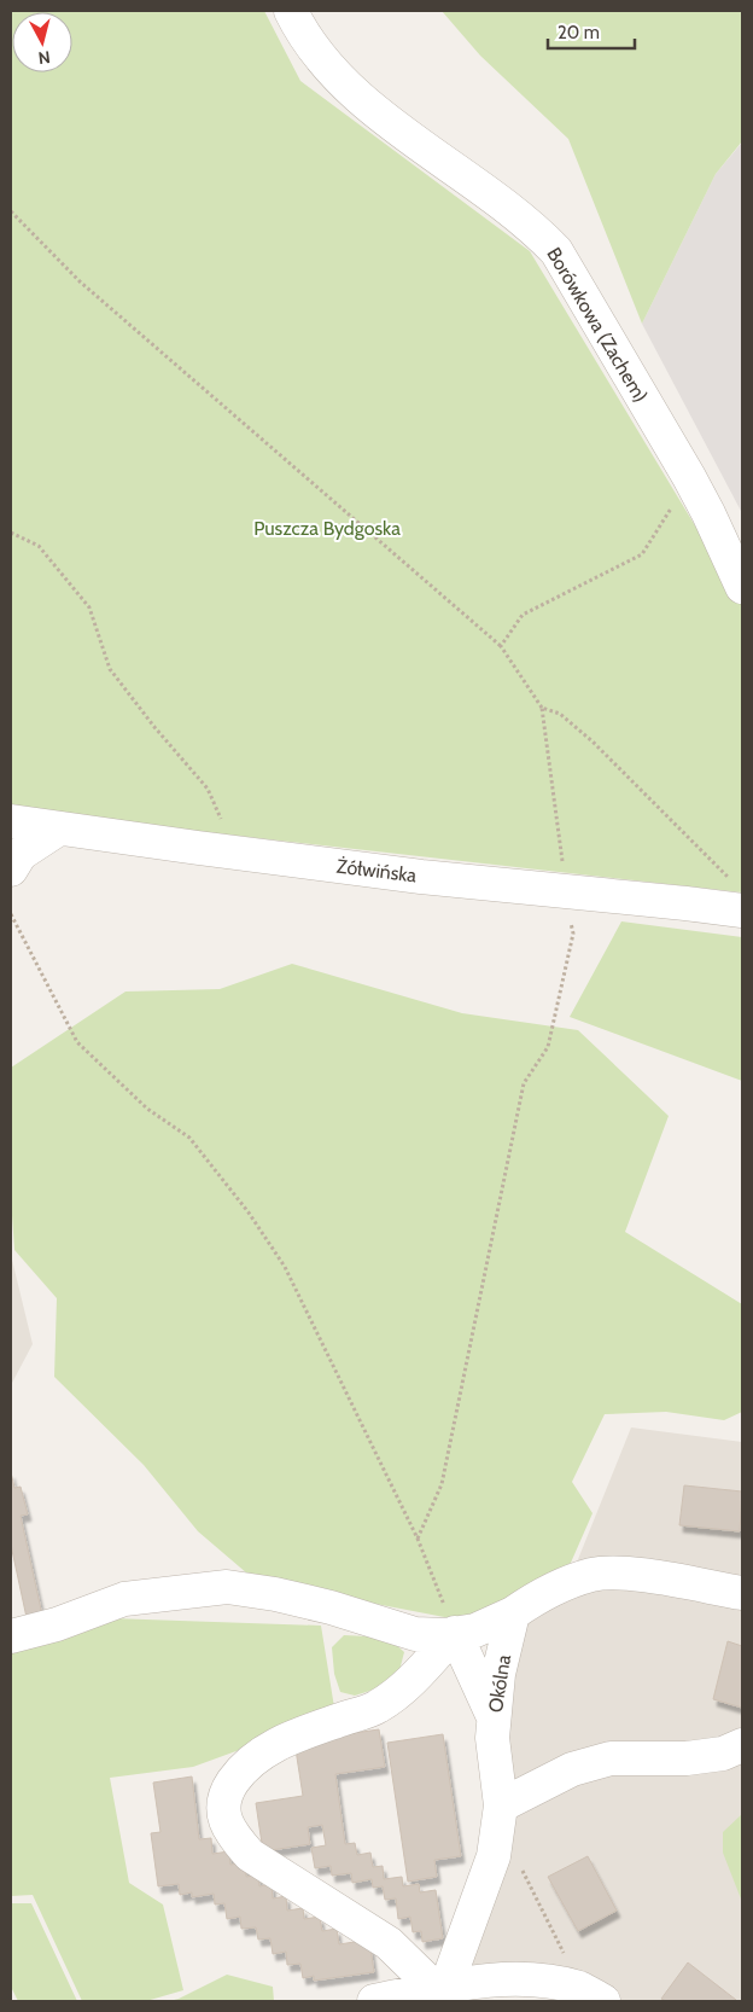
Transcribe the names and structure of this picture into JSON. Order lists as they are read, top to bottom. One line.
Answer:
{"streets":{"street":["Borówkowa (Zachem)","Żółwińska","Okólna"]},"parks":["Puszcza Bydgoska"],"scale_bar":"20 m","north":"bottom"}
